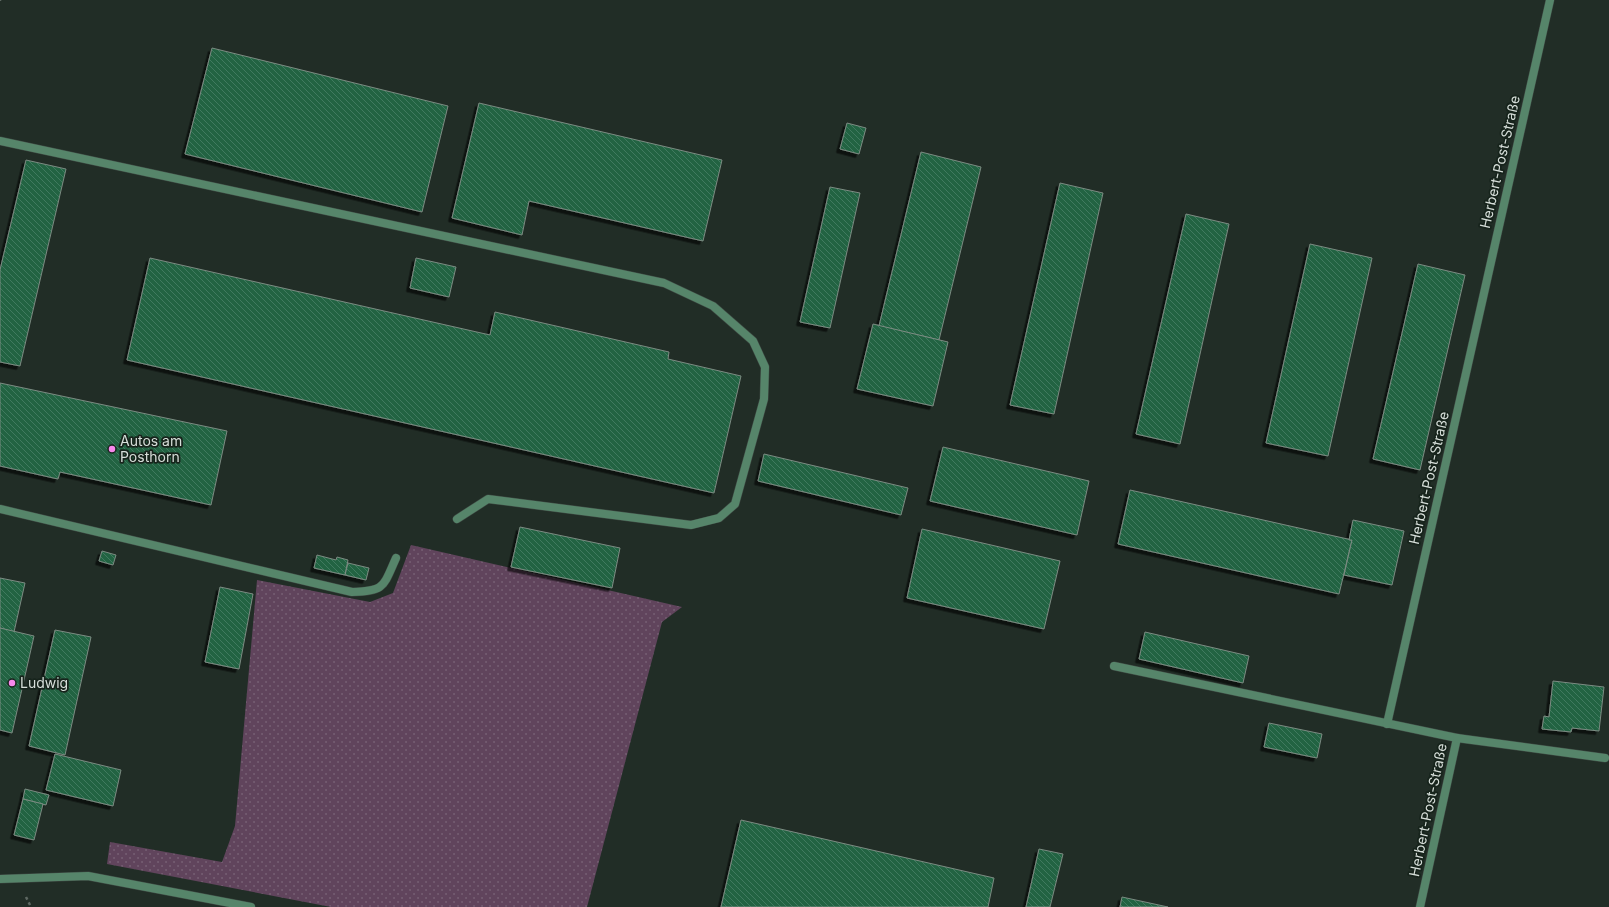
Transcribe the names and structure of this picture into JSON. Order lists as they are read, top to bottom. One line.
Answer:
{"streets":{"street":["Herbert-Post-Straße"]},"places":["Autos am Posthorn","Ludwig"]}
